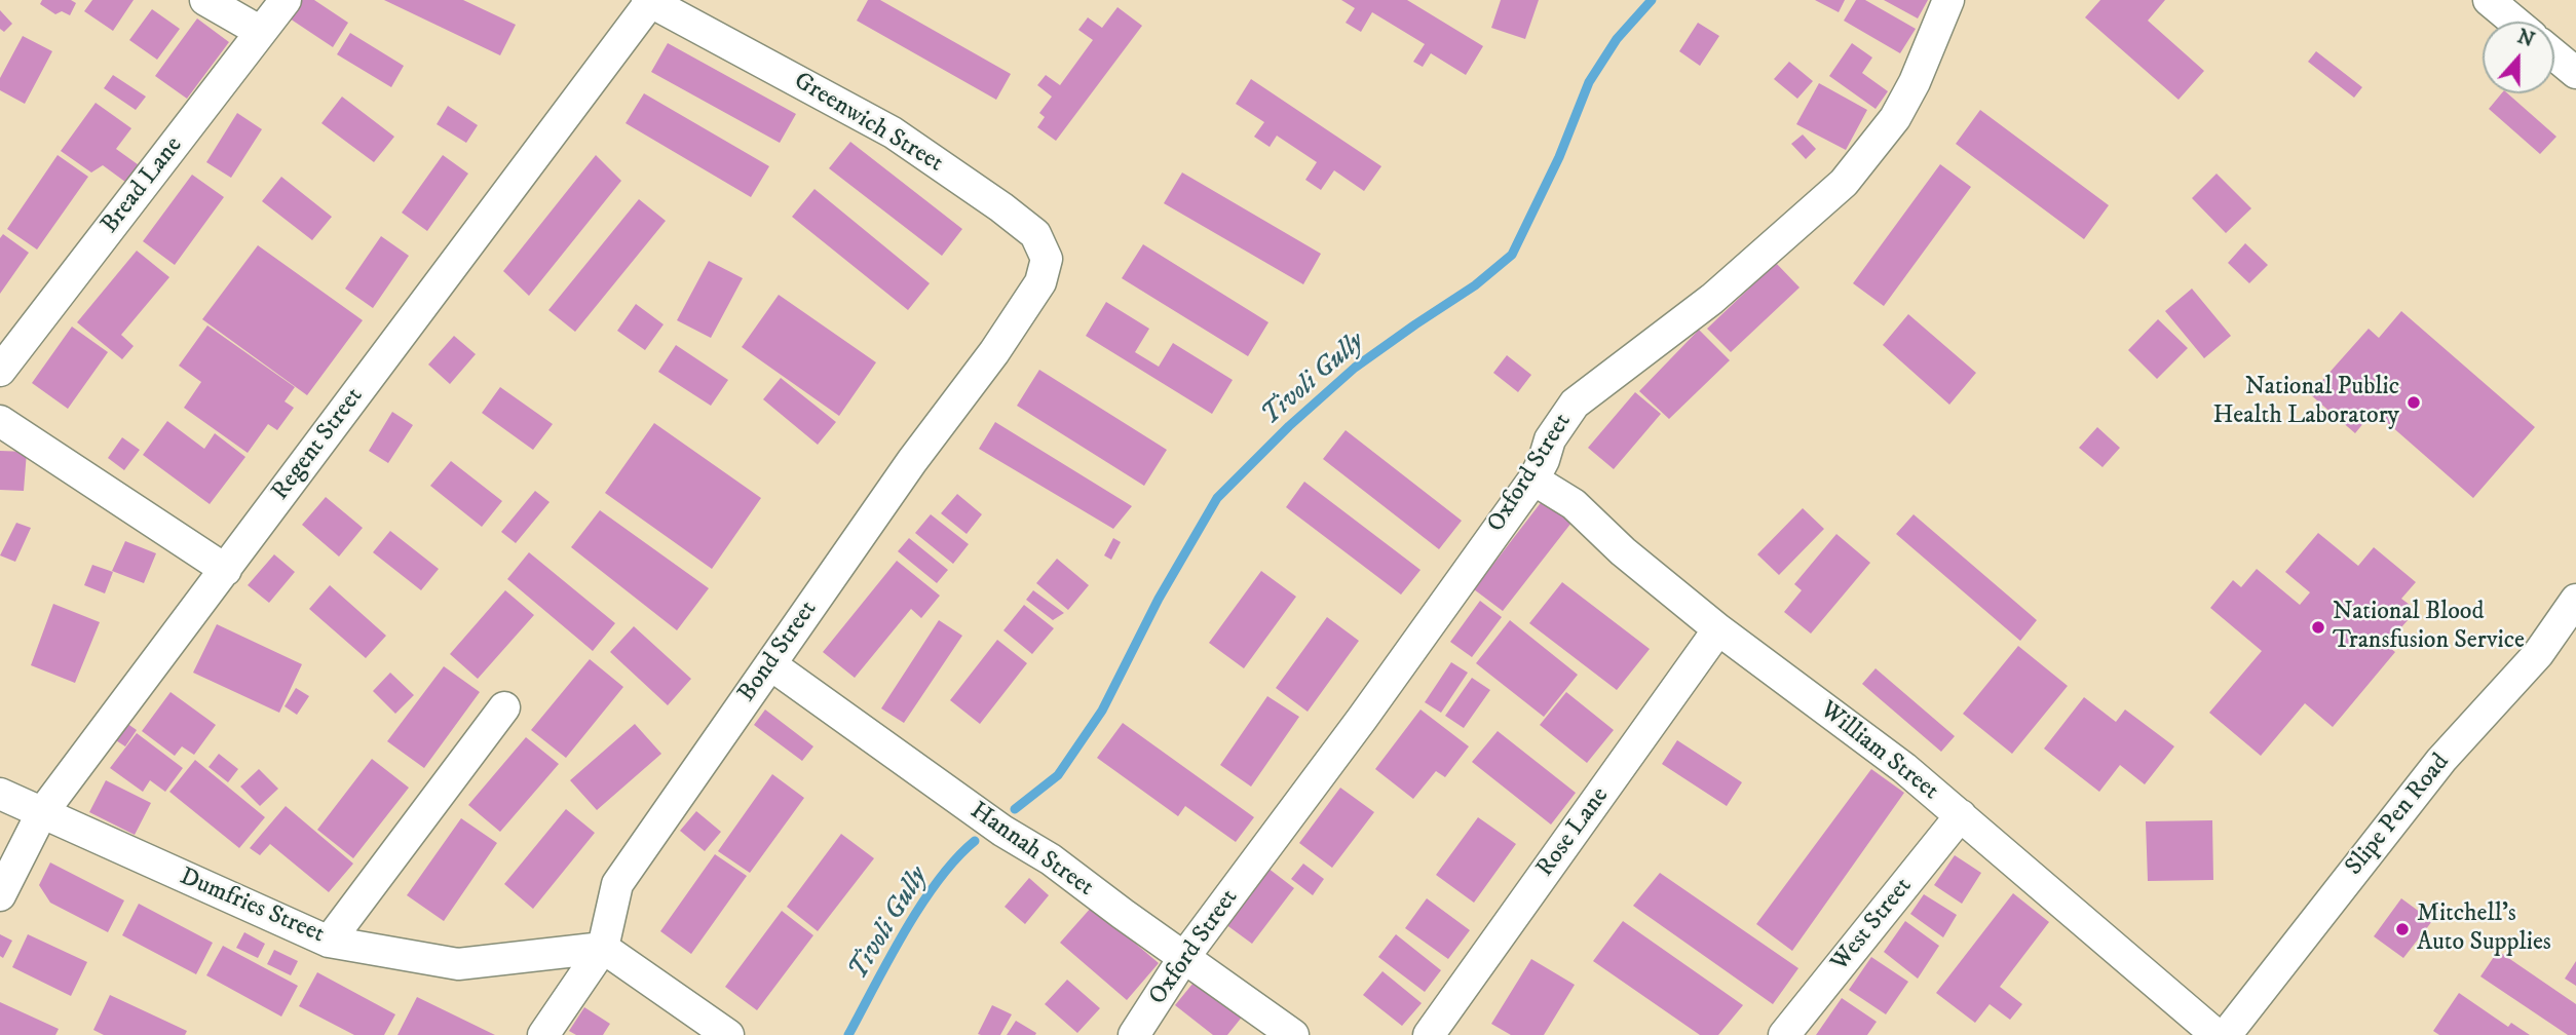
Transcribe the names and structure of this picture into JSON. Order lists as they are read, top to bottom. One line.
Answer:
{"streets":{"street":["Greenwich Street","Bread Lane","Regent Street","Oxford Street","Bond Street","William Street","Slipe Pen Road","Rose Lane","Hannah Street","Dumfries Street","West Street"]},"crossings":[["Greenwich Street","Regent Street"],["Greenwich Street","Bond Street"],["Regent Street","Dumfries Street"],["Oxford Street","William Street"],["Oxford Street","Hannah Street"],["Bond Street","Hannah Street"],["Bond Street","Dumfries Street"],["William Street","Rose Lane"],["William Street","West Street"]],"water":["Tivoli Gully"],"places":["National Public Health Laboratory","National Blood Transfusion Service","Mitchell's Auto Supplies"],"north":"top"}
